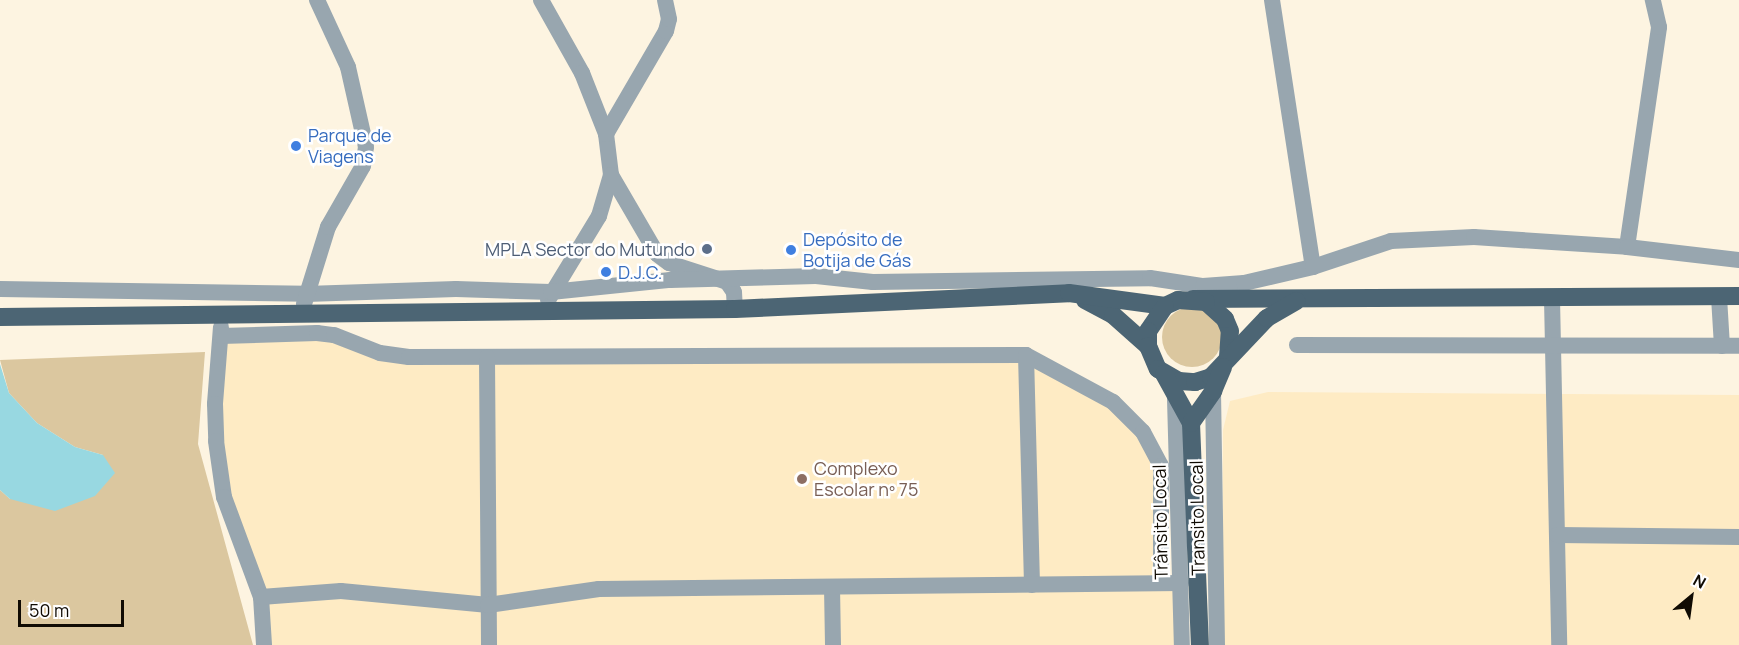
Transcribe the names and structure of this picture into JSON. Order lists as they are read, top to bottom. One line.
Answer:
{"streets":{"street":["Transito Local","Trânsito Local"]},"places":["Parque de Viagens","MPLA Sector do Mutundo","Depósito de Botija de Gás","D.J.C.","Complexo Escolar nº 75"],"scale_bar":"50 m","north":"top right"}
